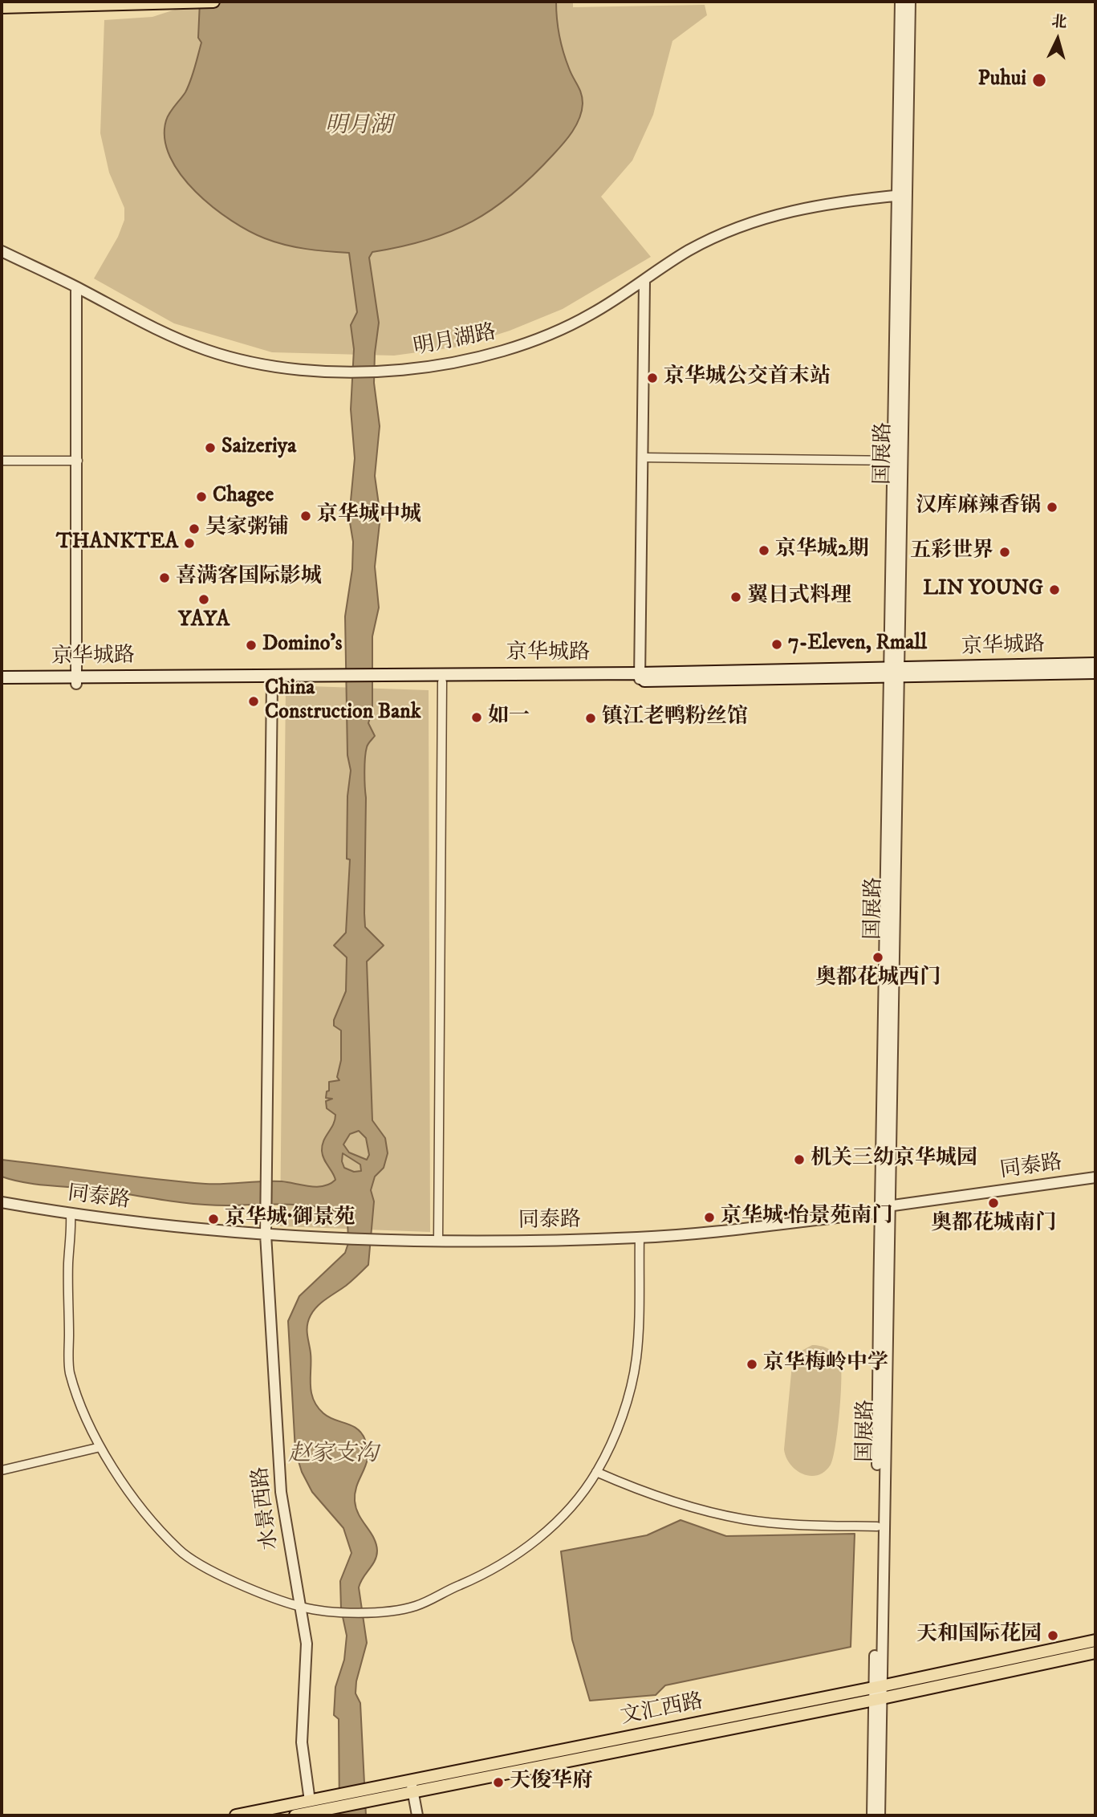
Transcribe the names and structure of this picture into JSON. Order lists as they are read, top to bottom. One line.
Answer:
{"streets":{"main road":["京华城路","文汇西路"],"street":["明月湖路","国展路","同泰路","水景西路"]},"crossings":[["明月湖路","国展路"],["国展路","京华城路"],["国展路","同泰路"],["国展路","文汇西路"],["京华城路","水景西路"],["同泰路","水景西路"],["水景西路","文汇西路"]],"water":["明月湖","赵家支沟"],"places":["Puhui","京华城公交首末站","Saizeriya","Chagee","汉库麻辣香锅","京华城中城","吴家粥铺","THANKTEA","京华城2期","五彩世界","喜满客国际影城","LIN YOUNG","翼日式料理","YAYA","7-Eleven, Rmall","Domino's","China Construction Bank","如一","镇江老鸭粉丝馆","奥都花城西门","机关三幼京华城园","奥都花城南门","京华城·怡景苑南门","京华城·御景苑","京华梅岭中学","天和国际花园","天俊华府"],"north":"top"}
